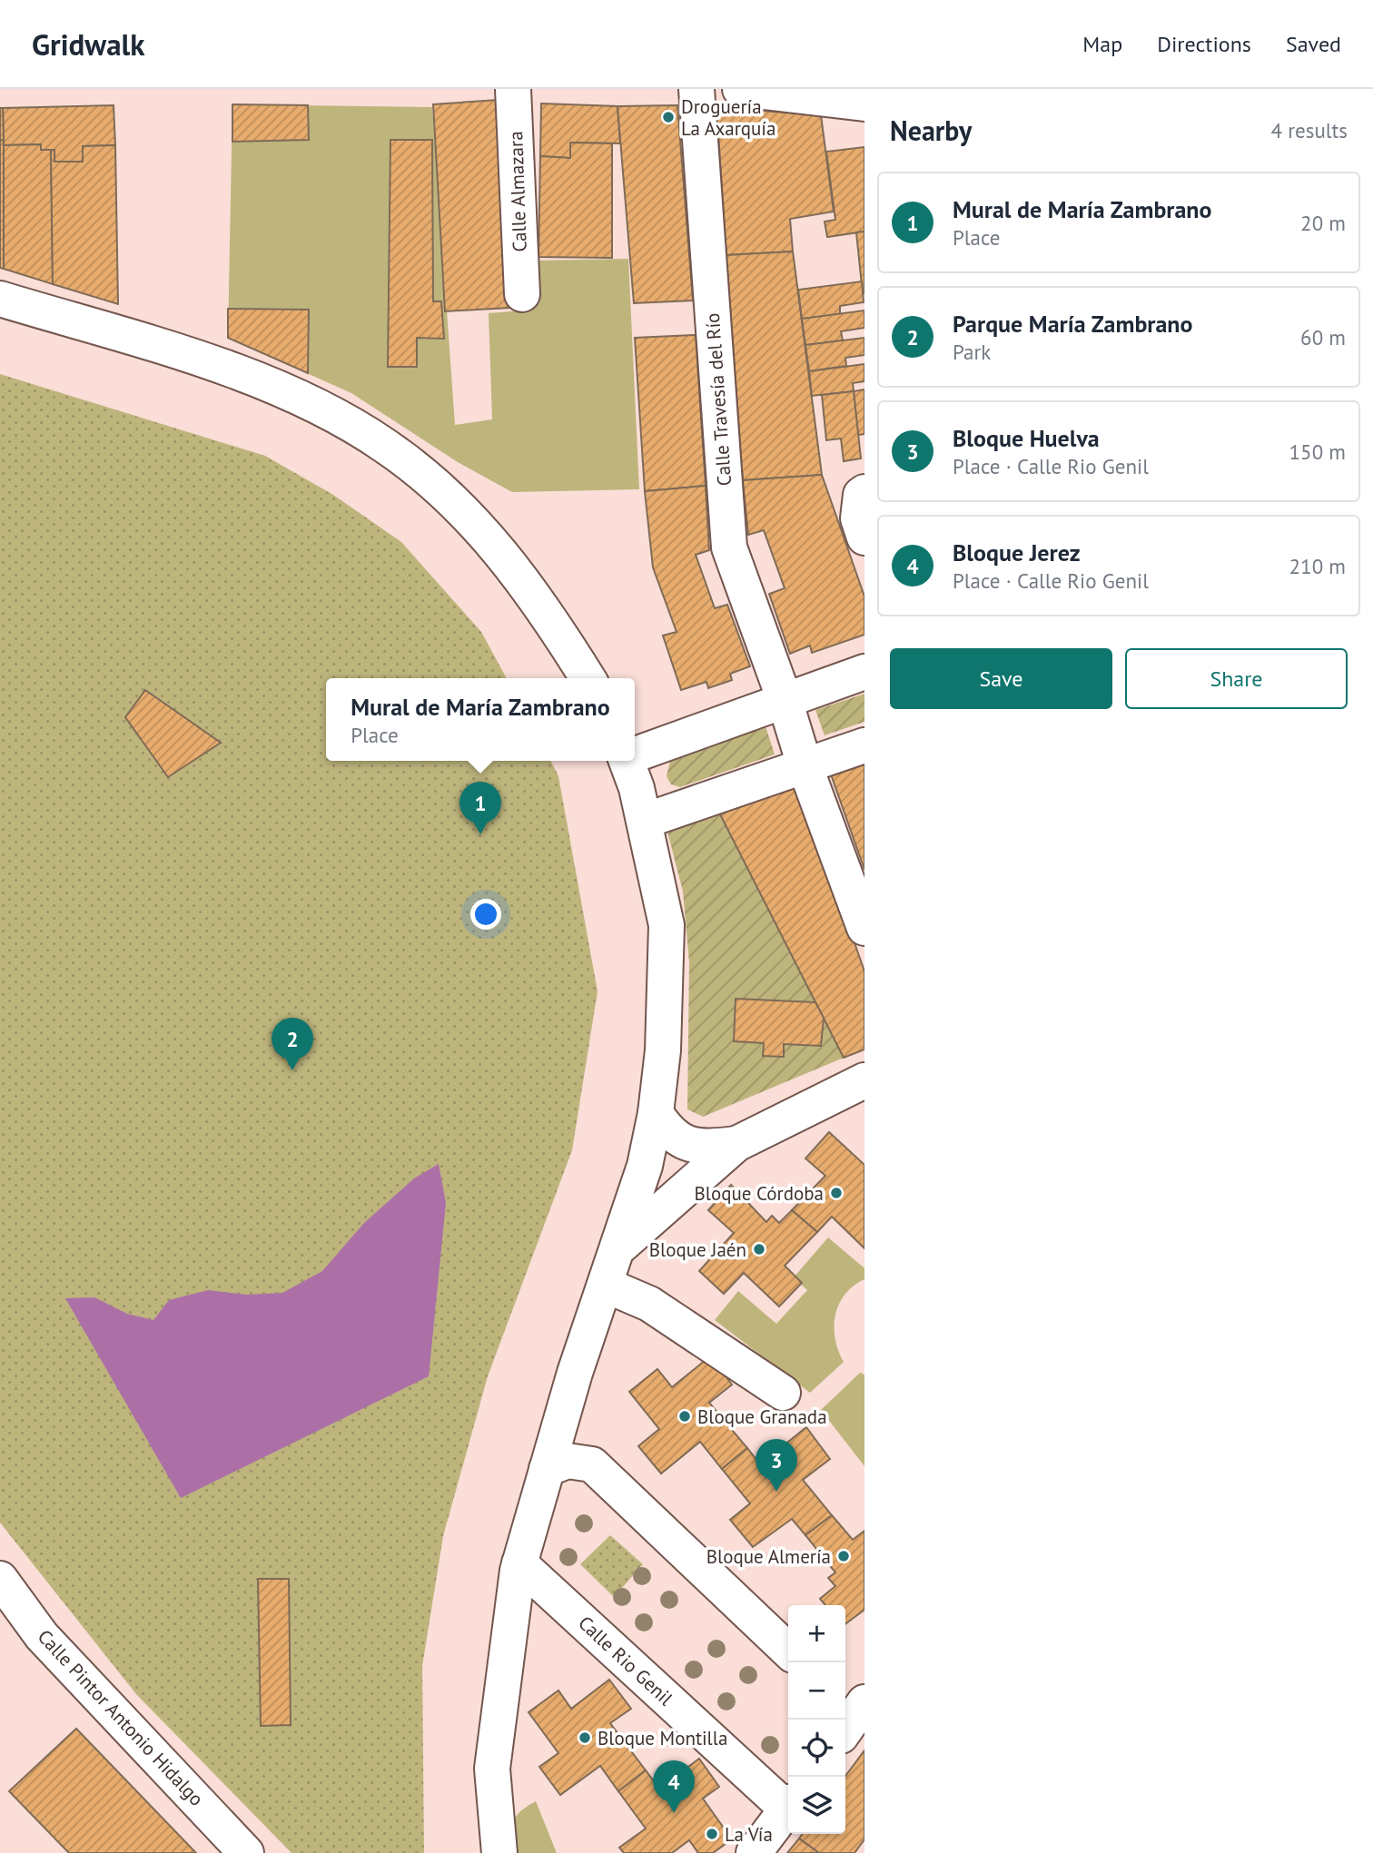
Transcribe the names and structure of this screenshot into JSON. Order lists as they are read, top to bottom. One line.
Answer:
{"streets":{"street":["Calle Almazara","Calle Travesía del Río","Calle Rio Genil","Calle Pintor Antonio Hidalgo"]},"places":["Droguería La Axarquía","Bloque Córdoba","Bloque Jaén","Bloque Granada","Bloque Almería","Bloque Montilla","La Vía"],"page":{"header":"Gridwalk","nav":["Map","Directions","Saved"],"heading":["Nearby","4 results"],"list":[{"mark":"1","name":"Mural de María Zambrano","note":"Place","value":"20 m"},{"mark":"2","name":"Parque María Zambrano","note":"Park","value":"60 m"},{"mark":"3","name":"Bloque Huelva","note":"Place · Calle Rio Genil","value":"150 m"},{"mark":"4","name":"Bloque Jerez","note":"Place · Calle Rio Genil","value":"210 m"}],"buttons":["Save","Share"],"popup":["Mural de María Zambrano","Place"],"pins":["1","2","3","4"],"map_buttons":["+","−"]}}
